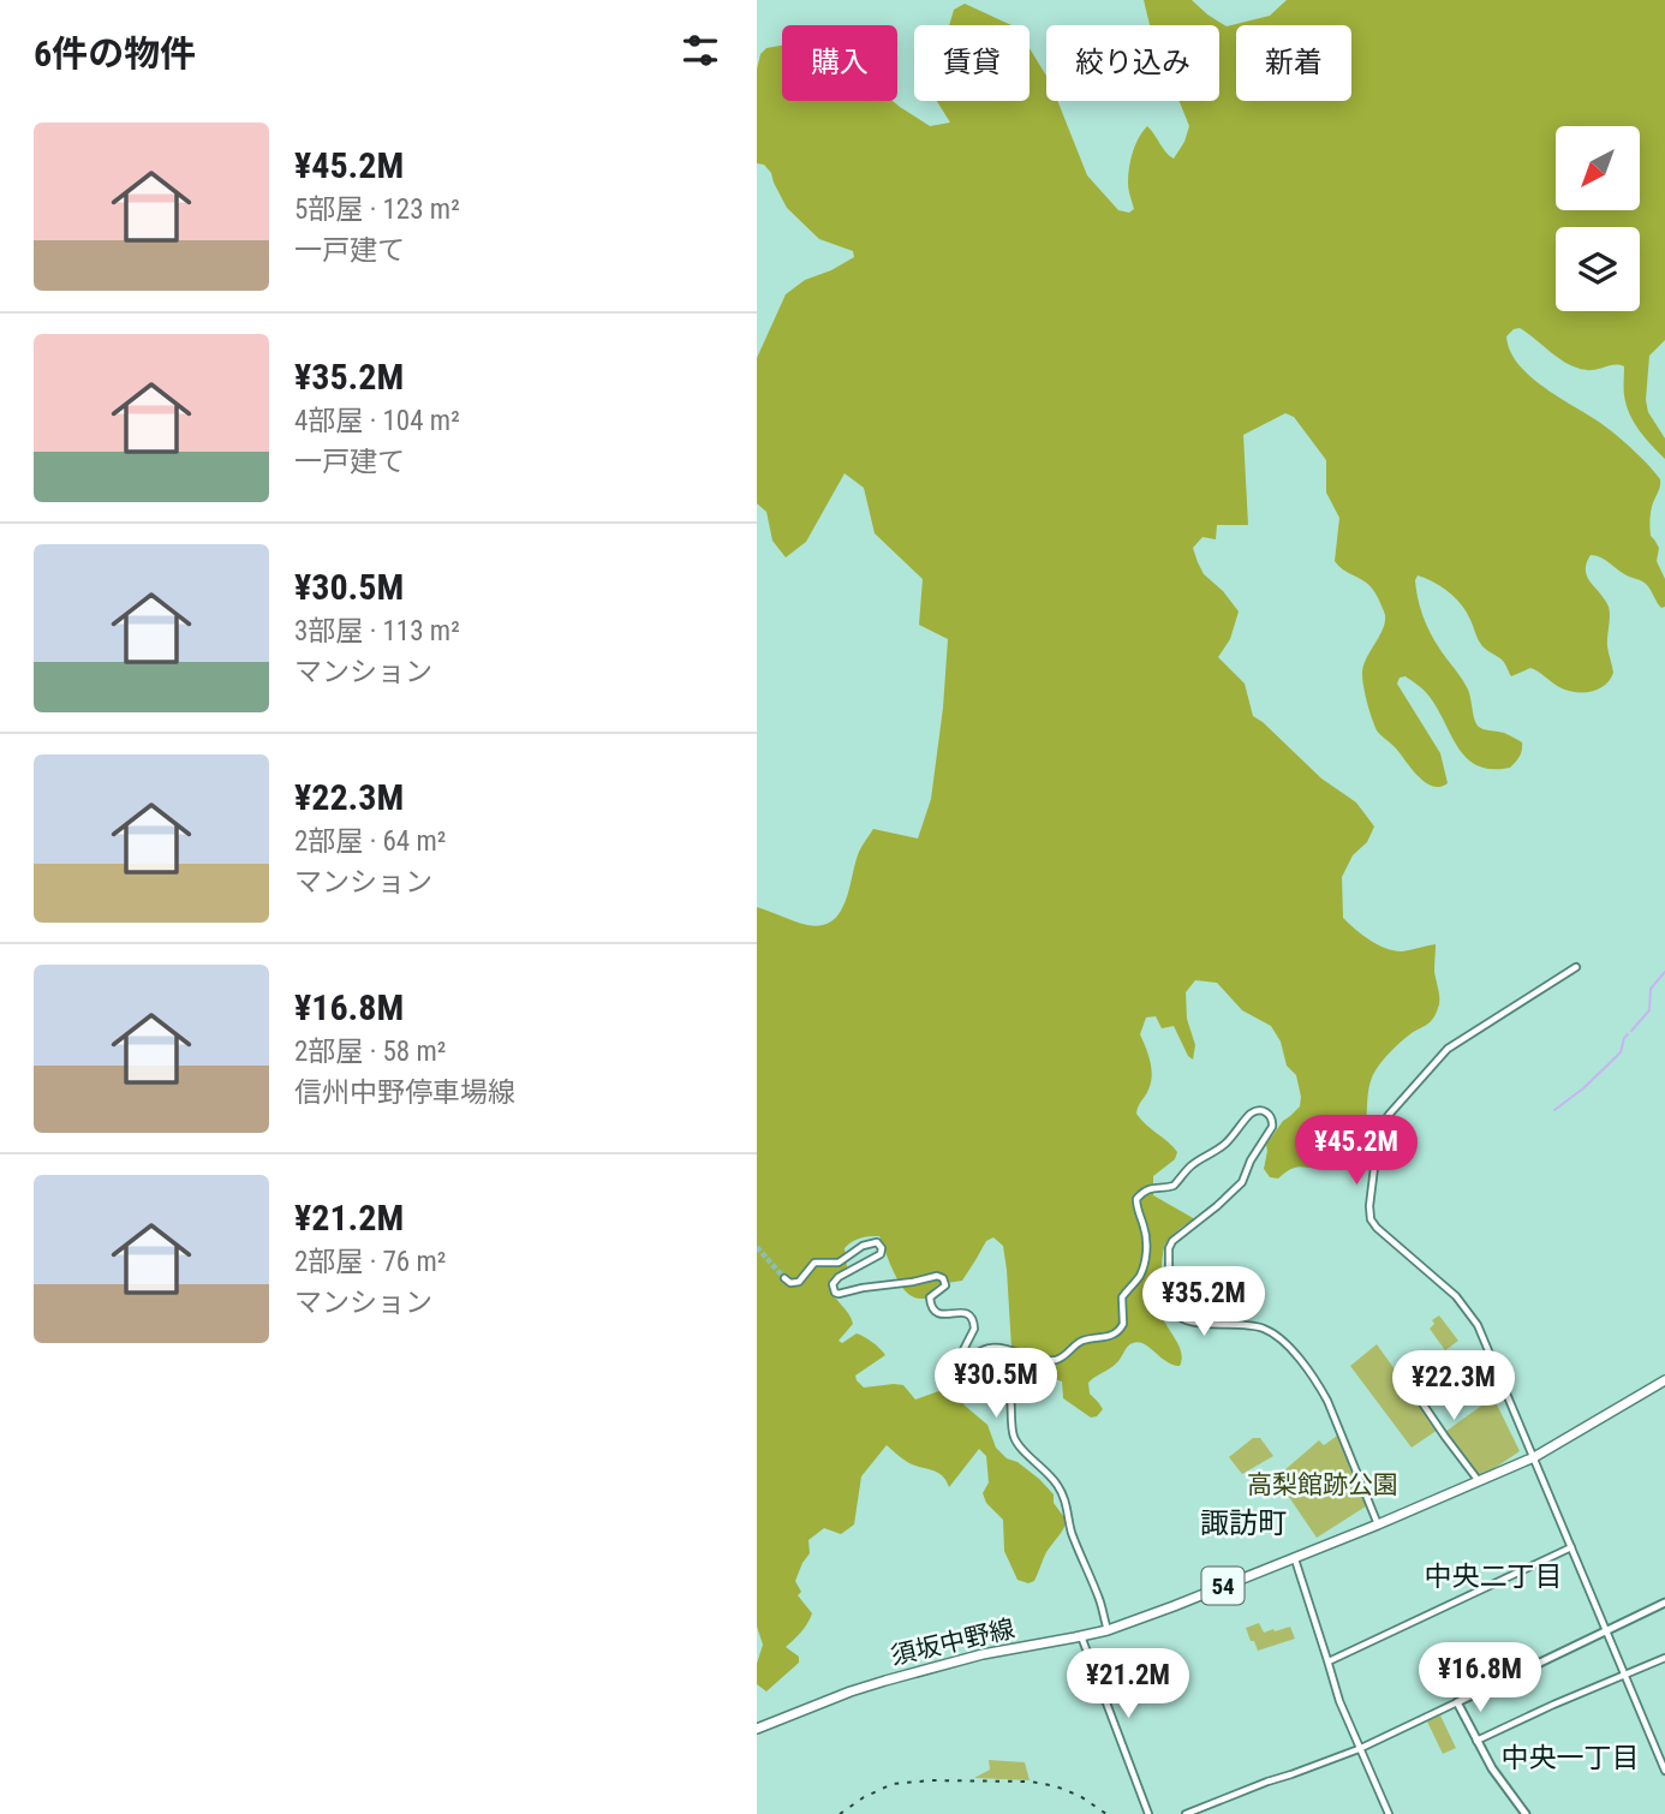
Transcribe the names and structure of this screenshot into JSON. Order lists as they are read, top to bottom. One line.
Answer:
{"streets":{"main road":["54","須坂中野線"]},"districts":["諏訪町","中央二丁目","中央一丁目"],"parks":["高梨館跡公園"],"north":"bottom left","page":{"heading":"6件の物件","chip":["購入","賃貸","絞り込み","新着"],"list":[{"name":"¥45.2M","note":"5部屋 · 123 m² · 一戸建て"},{"name":"¥35.2M","note":"4部屋 · 104 m² · 一戸建て"},{"name":"¥30.5M","note":"3部屋 · 113 m² · マンション"},{"name":"¥22.3M","note":"2部屋 · 64 m² · マンション"},{"name":"¥16.8M","note":"2部屋 · 58 m² · 信州中野停車場線"},{"name":"¥21.2M","note":"2部屋 · 76 m² · マンション"}],"price":["¥45.2M","¥35.2M","¥30.5M","¥22.3M","¥16.8M","¥21.2M"]}}
